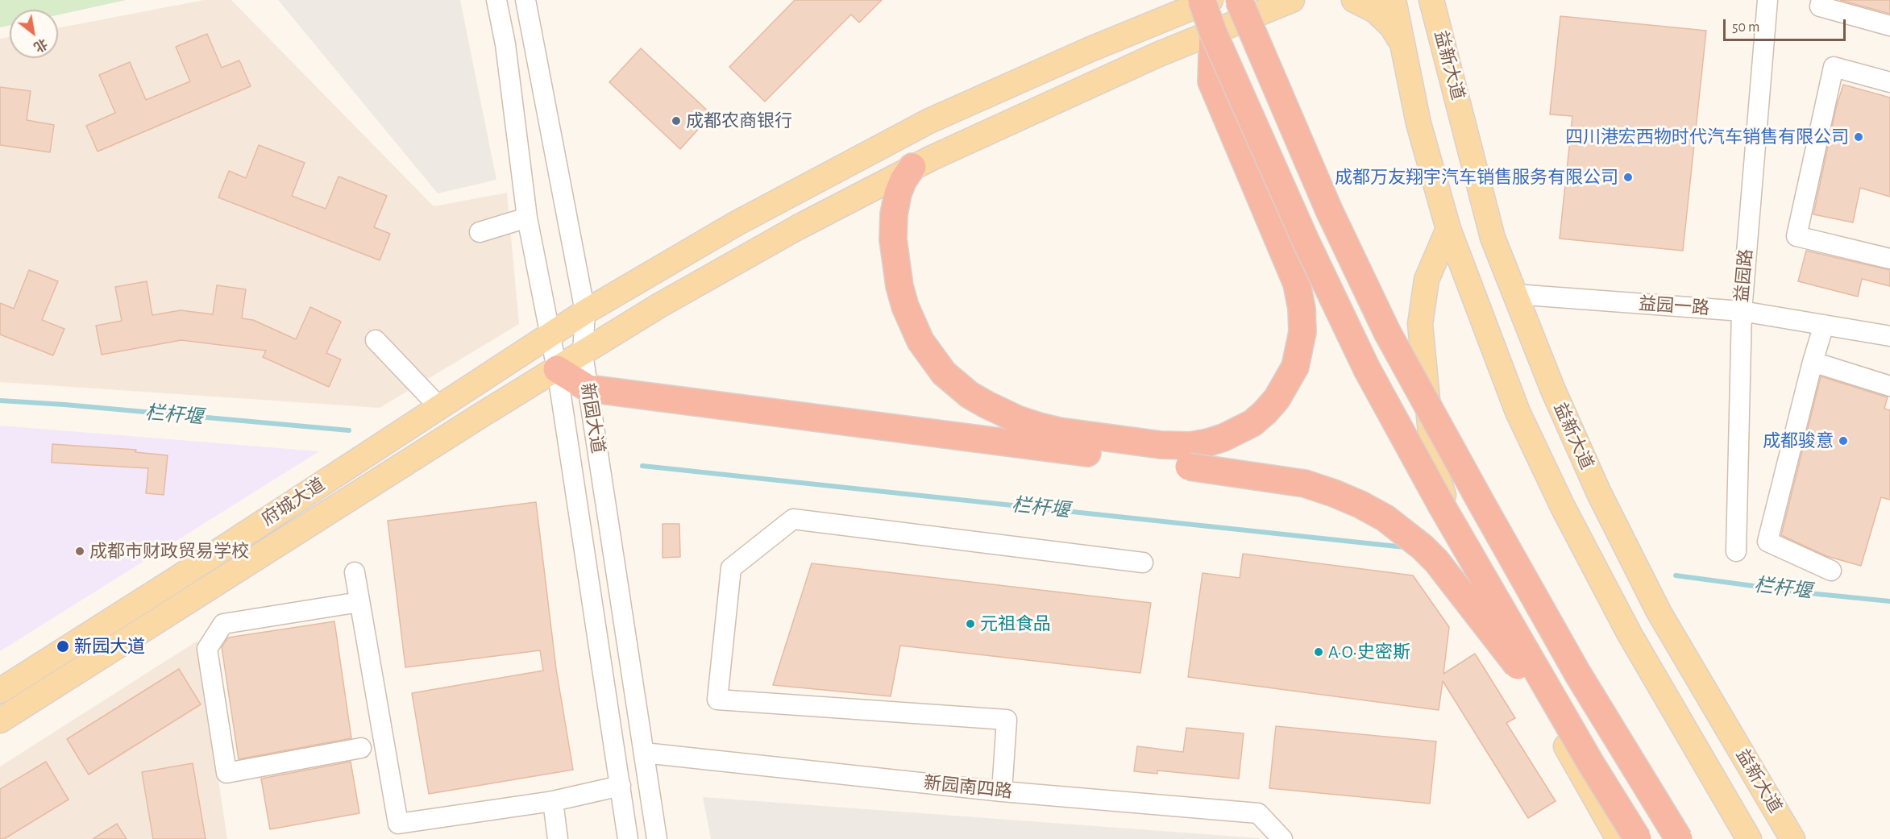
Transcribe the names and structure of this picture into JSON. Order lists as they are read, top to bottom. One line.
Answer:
{"streets":{"main road":["益新大道","府城大道"],"street":["益园路","益园一路","新园大道","新园南四路"]},"crossings":[["益新大道","益园一路"],["益园路","益园一路"],["新园大道","府城大道"],["新园大道","新园南四路"]],"water":["栏杆堰"],"places":["成都农商银行","四川港宏西物时代汽车销售有限公司","成都万友翔宇汽车销售服务有限公司","成都骏意","成都市财政贸易学校","元祖食品","新园大道","A·O·史密斯"],"scale_bar":"50 m","north":"bottom right"}
